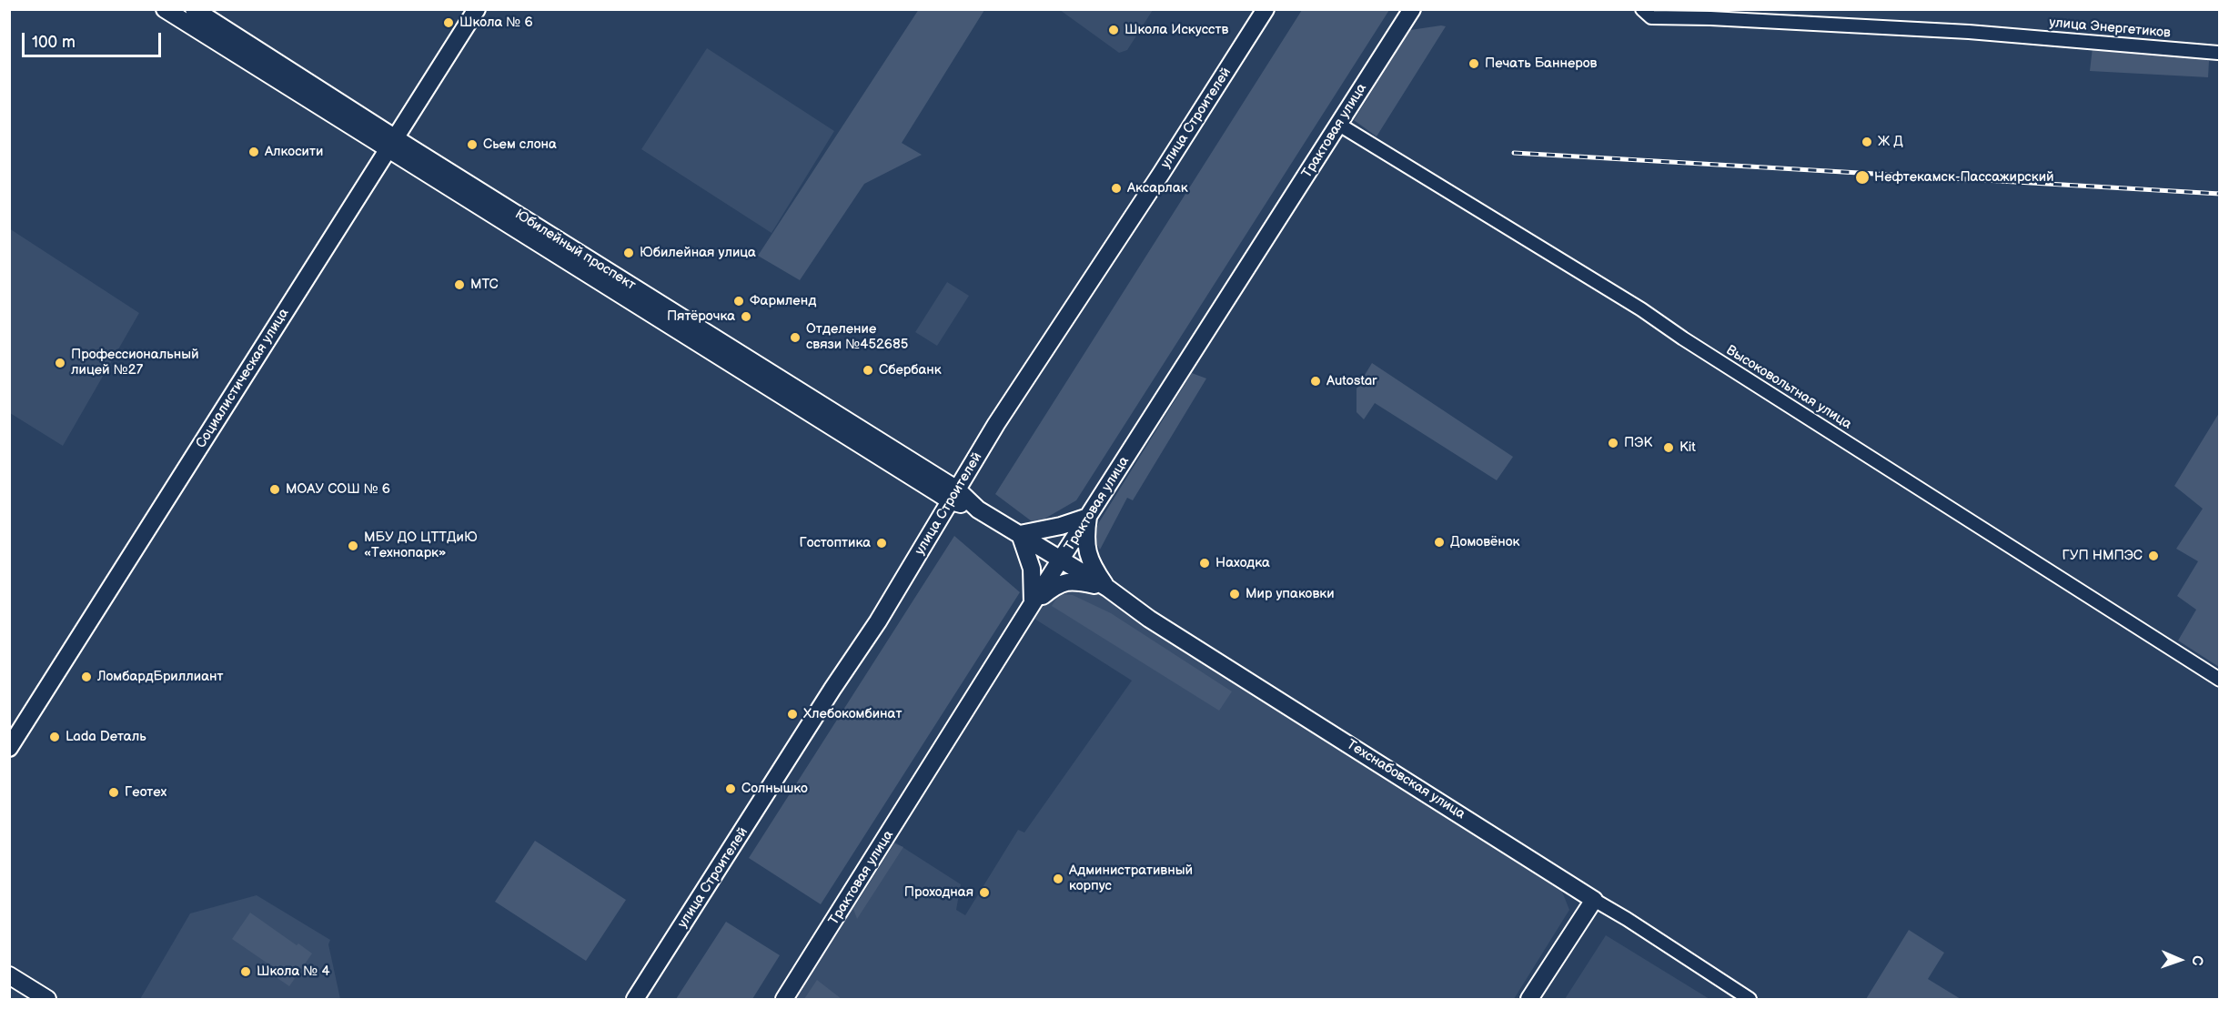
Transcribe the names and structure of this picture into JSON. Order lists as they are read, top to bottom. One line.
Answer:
{"streets":{"main road":["улица Строителей","Трактовая улица","Социалистическая улица","Техснабовская улица"],"street":["улица Энергетиков","Высоковольтная улица"]},"crossings":[["улица Строителей","Техснабовская улица"],["Трактовая улица","Высоковольтная улица"],["Трактовая улица","Техснабовская улица"],["Социалистическая улица","Техснабовская улица"]],"places":["Школа № 6","Школа Искусств","Печать Баннеров","Ж Д","Сьем слона","Алкосити","Нефтекамск-Пассажирский","Аксарлак","Юбилейная улица","МТС","Фармленд","Пятёрочка","Отделение связи №452685","Профессиональный лицей №27","Сбербанк","Autostar","ПЭК","Kit","МОАУ СОШ № 6","Домовёнок","Гостоптика","МБУ ДО ЦТТДиЮ «Технопарк»","ГУП НМПЭС","Находка","Мир упаковки","ЛомбардБриллиант","Хлебокомбинат","Lada Dеталь","Солнышко","Геотех","Административный корпус","Проходная","Школа № 4"],"scale_bar":"100 m","north":"right"}
